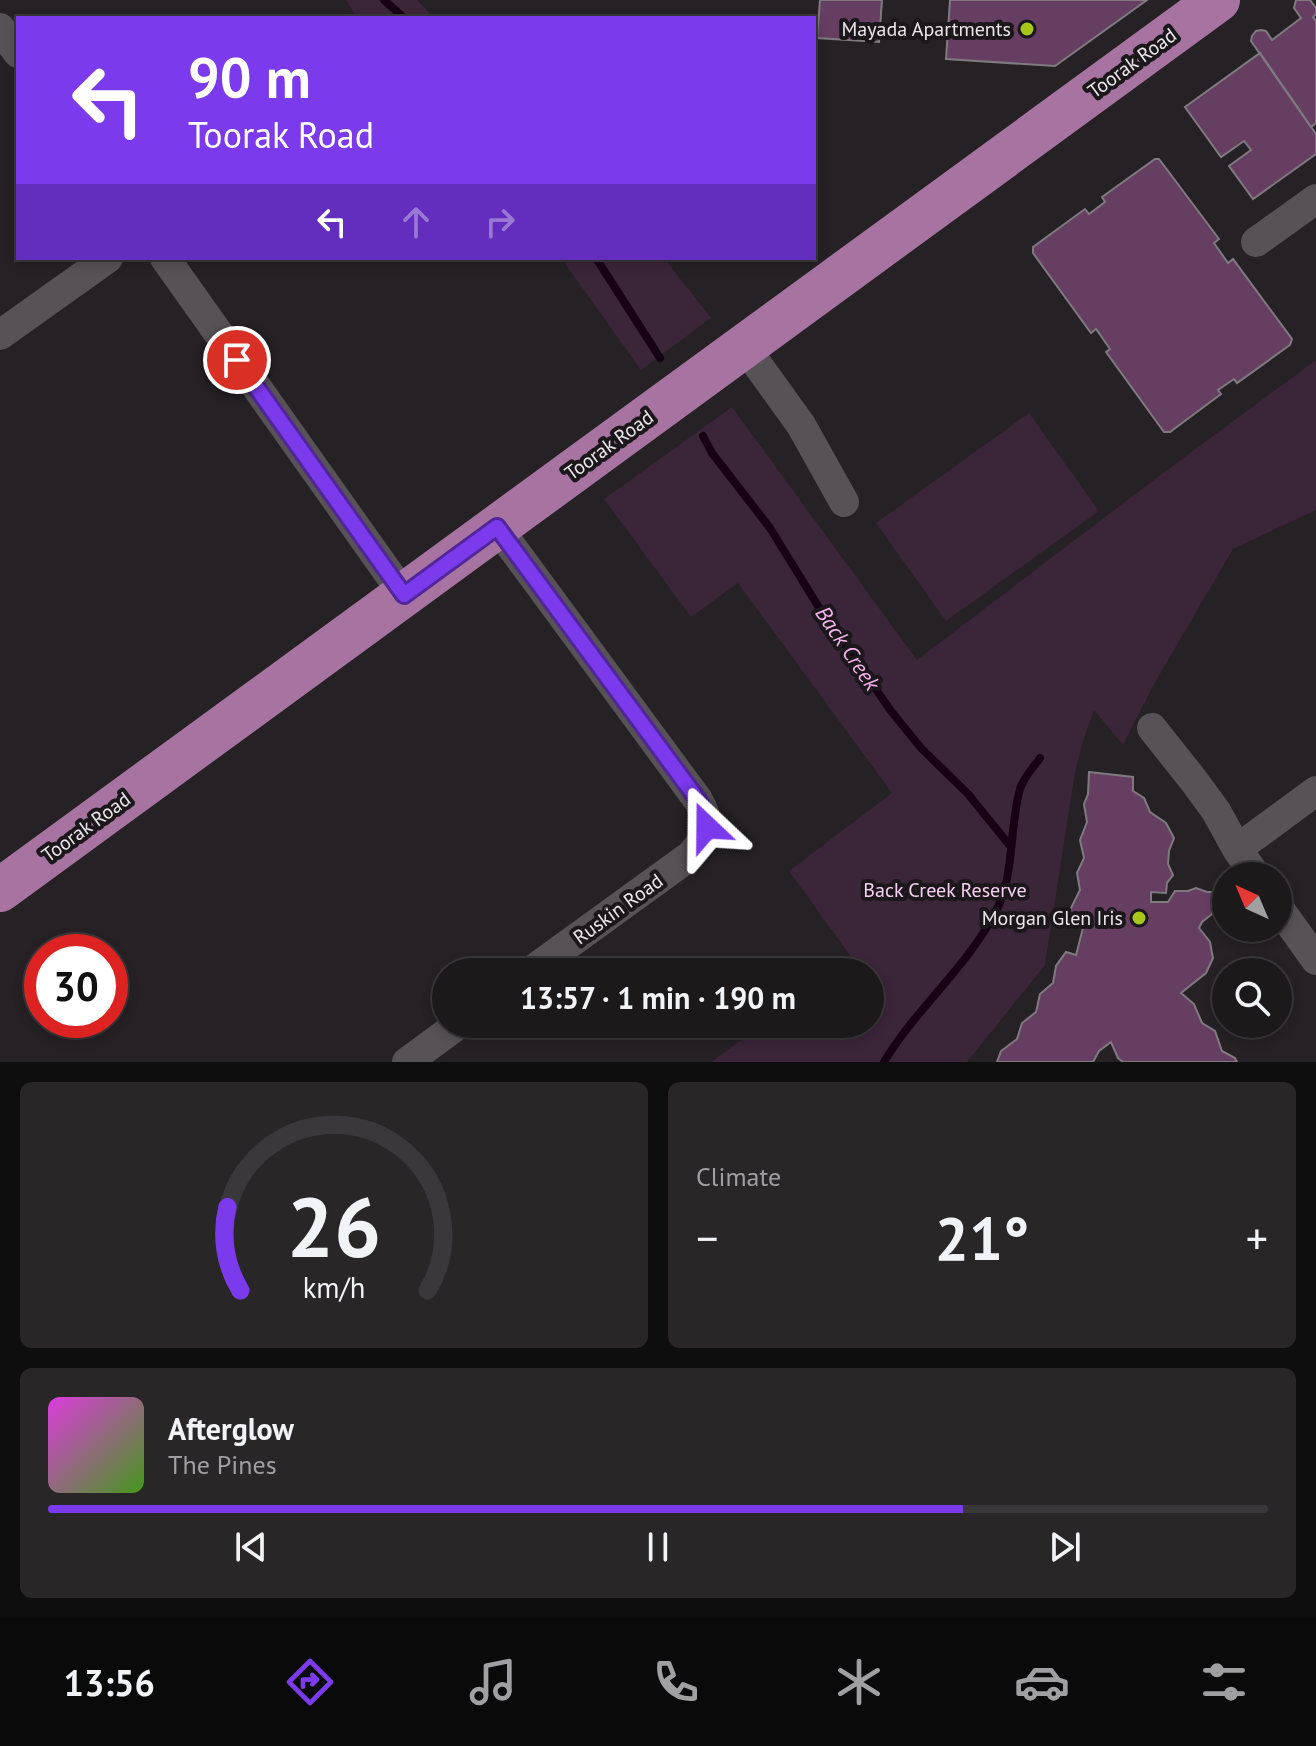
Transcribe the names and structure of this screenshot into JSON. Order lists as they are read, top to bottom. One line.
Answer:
{"streets":{"highway":["Toorak Road"],"street":["Ruskin Road"]},"crossings":[["Toorak Road","Ruskin Road"]],"water":["Back Creek"],"parks":["Back Creek Reserve"],"places":["Mayada Apartments","Morgan Glen Iris"],"north":"top left","page":{"turn":["90 m","Toorak Road"],"limit":"30","trip":"13:57 · 1 min · 190 m","tile":"Climate","heat":["−","21°","+"],"song":["Afterglow","The Pines"],"tabs":"13:56","gauge":["26","km/h"]}}
